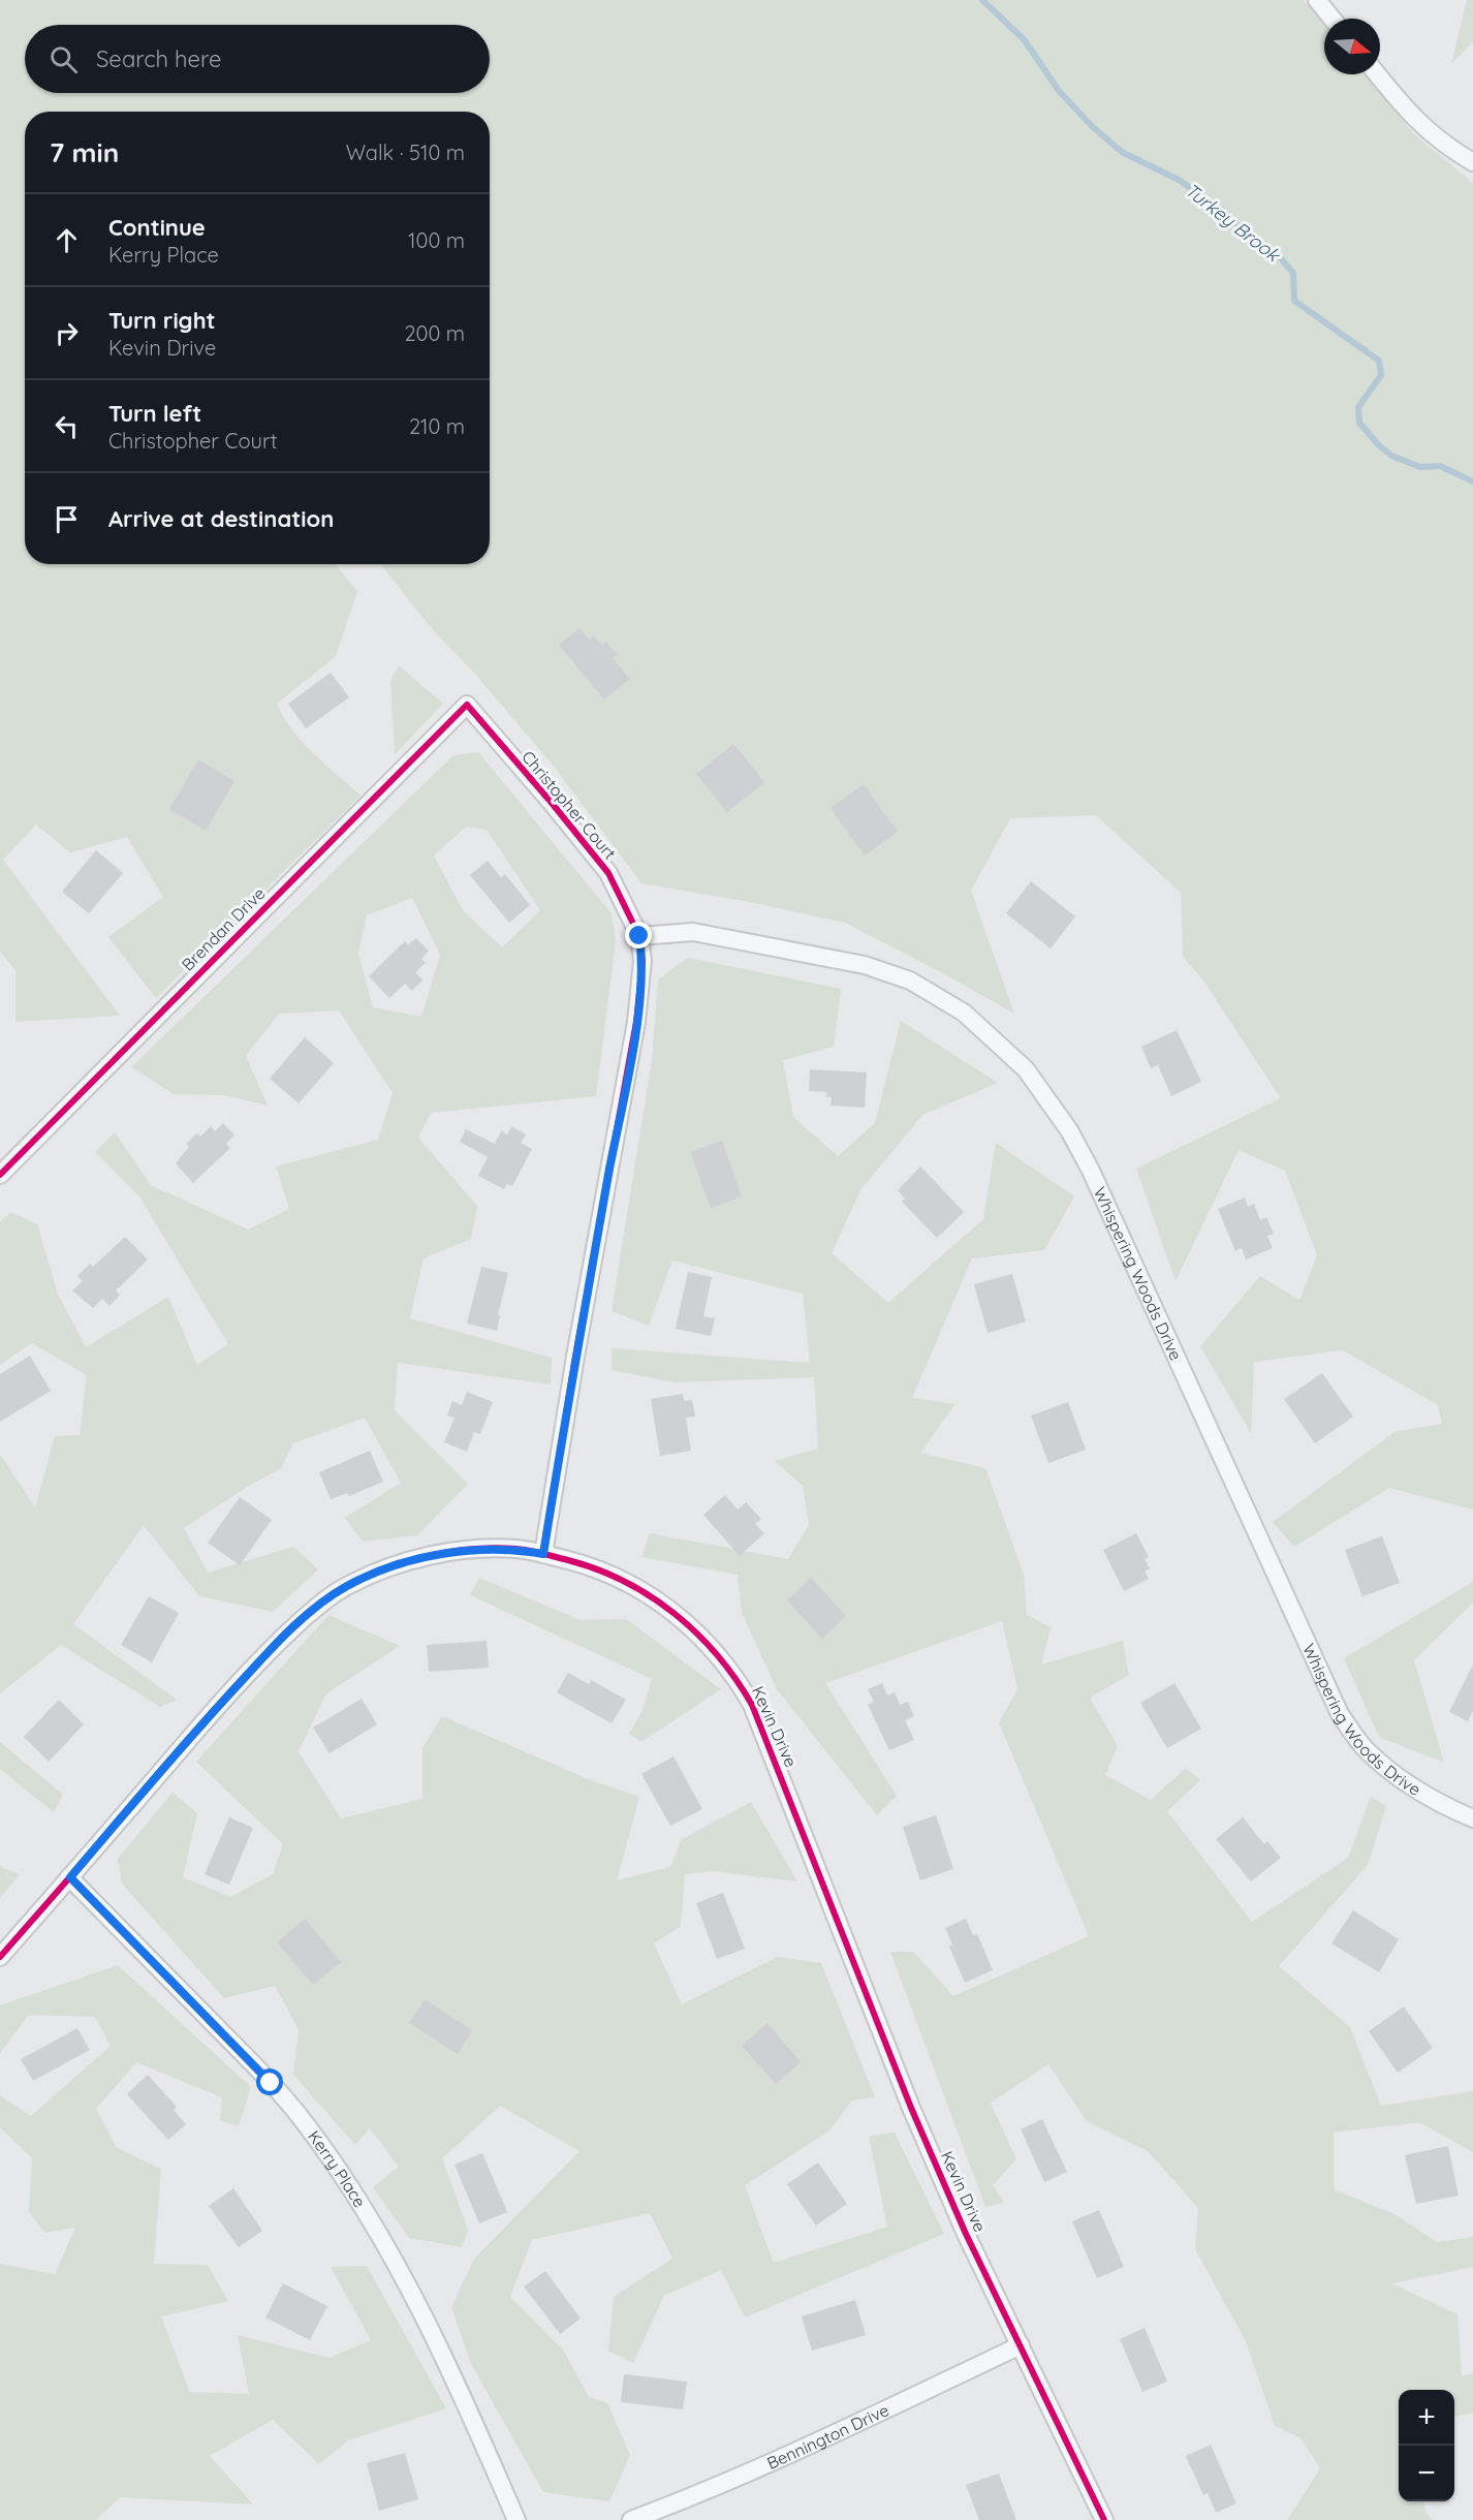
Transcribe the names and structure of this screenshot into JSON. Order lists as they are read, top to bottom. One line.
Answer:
{"streets":{"street":["Christopher Court","Brendan Drive","Whispering Woods Drive","Kevin Drive","Kerry Place","Bennington Drive"]},"crossings":[["Christopher Court","Brendan Drive"],["Christopher Court","Whispering Woods Drive"],["Christopher Court","Kevin Drive"],["Kevin Drive","Kerry Place"],["Kevin Drive","Bennington Drive"]],"water":["Turkey Brook"],"north":"right","page":{"search":"Search here","heading":["7 min","Walk · 510 m"],"list":[["Continue","Kerry Place","100 m"],["Turn right","Kevin Drive","200 m"],["Turn left","Christopher Court","210 m"],"Arrive at destination"],"map_buttons":["+","−"]}}
